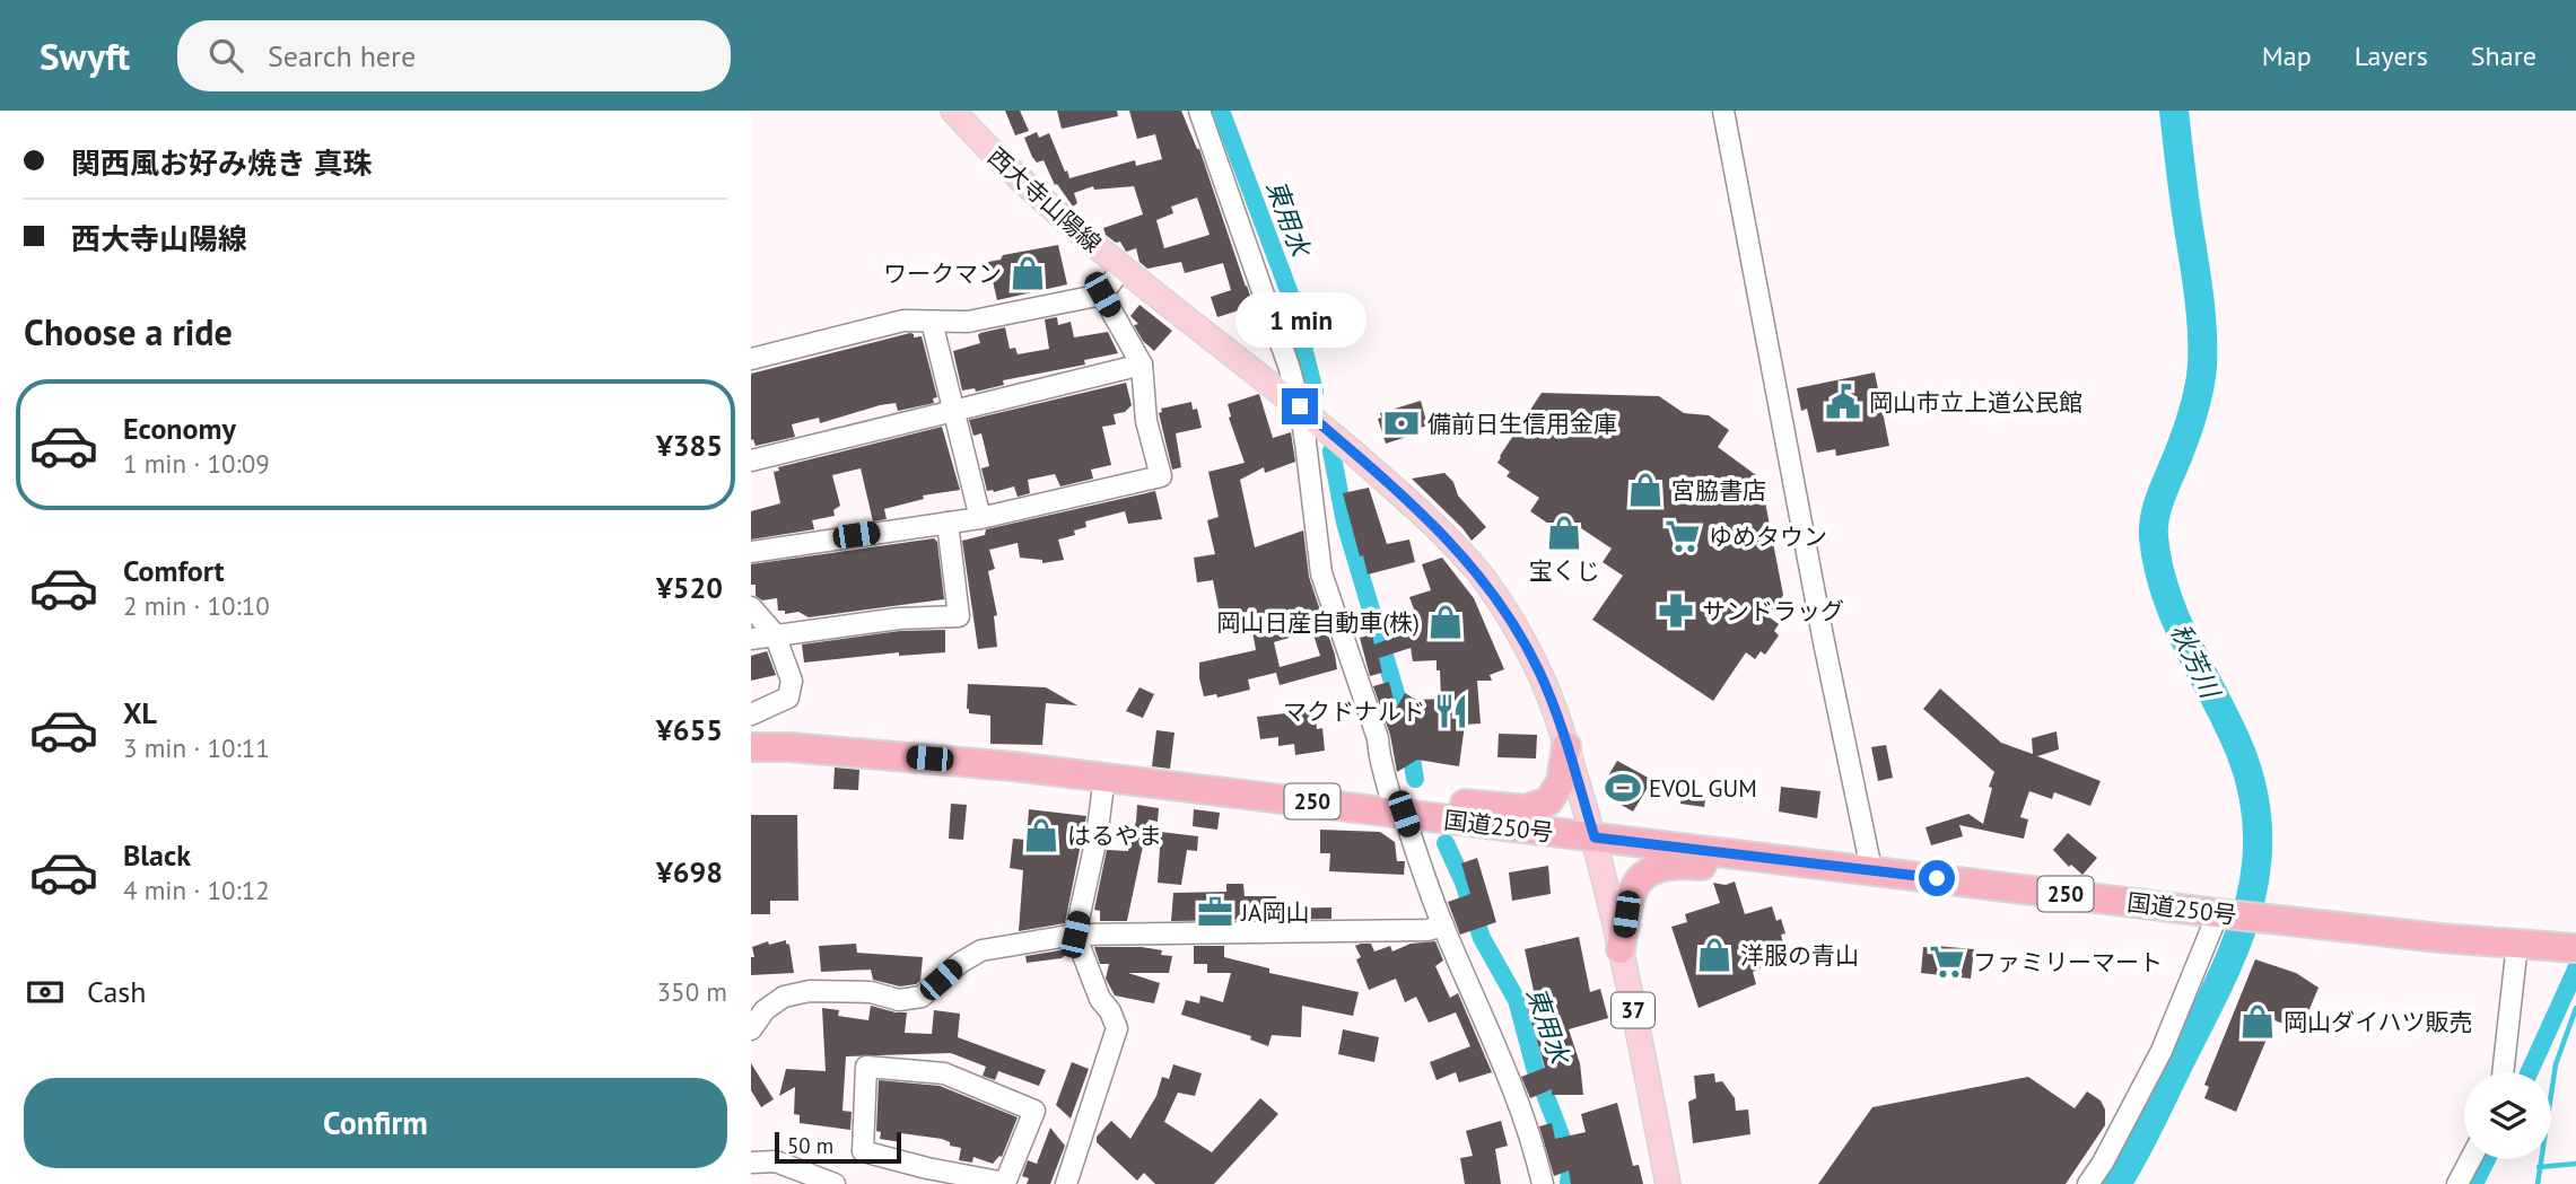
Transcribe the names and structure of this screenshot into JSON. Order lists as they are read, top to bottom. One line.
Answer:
{"streets":{"highway":["250","国道250号"],"main road":["西大寺山陽線","37"]},"crossings":[["西大寺山陽線","250"],["西大寺山陽線","国道250号"],["250","国道250号"]],"water":["東用水","秋芳川"],"places":{"shop":["ワークマン","宮脇書店","宝くじ","岡山日産自動車(株)","はるやま","洋服の青山","岡山ダイハツ販売"],"public building":["岡山市立上道公民館"],"bank":["備前日生信用金庫"],"supermarket":["ゆめタウン","ファミリーマート"],"pharmacy":["サンドラッグ"],"restaurant":["マクドナルド"],"sports":["EVOL GUM"],"office":["JA岡山"]},"scale_bar":"50 m","page":{"header":"Swyft","search":"Search here","nav":["Map","Layers","Share"],"banner":["関西風お好み焼き 真珠","西大寺山陽線"],"heading":"Choose a ride","bubble":"1 min","list":[{"name":"Economy","note":"1 min · 10:09","value":"¥385"},{"name":"Comfort","note":"2 min · 10:10","value":"¥520"},{"name":"XL","note":"3 min · 10:11","value":"¥655"},{"name":"Black","note":"4 min · 10:12","value":"¥698"}],"pay":["Cash","350 m"],"buttons":"Confirm","scale":"50 m"}}
